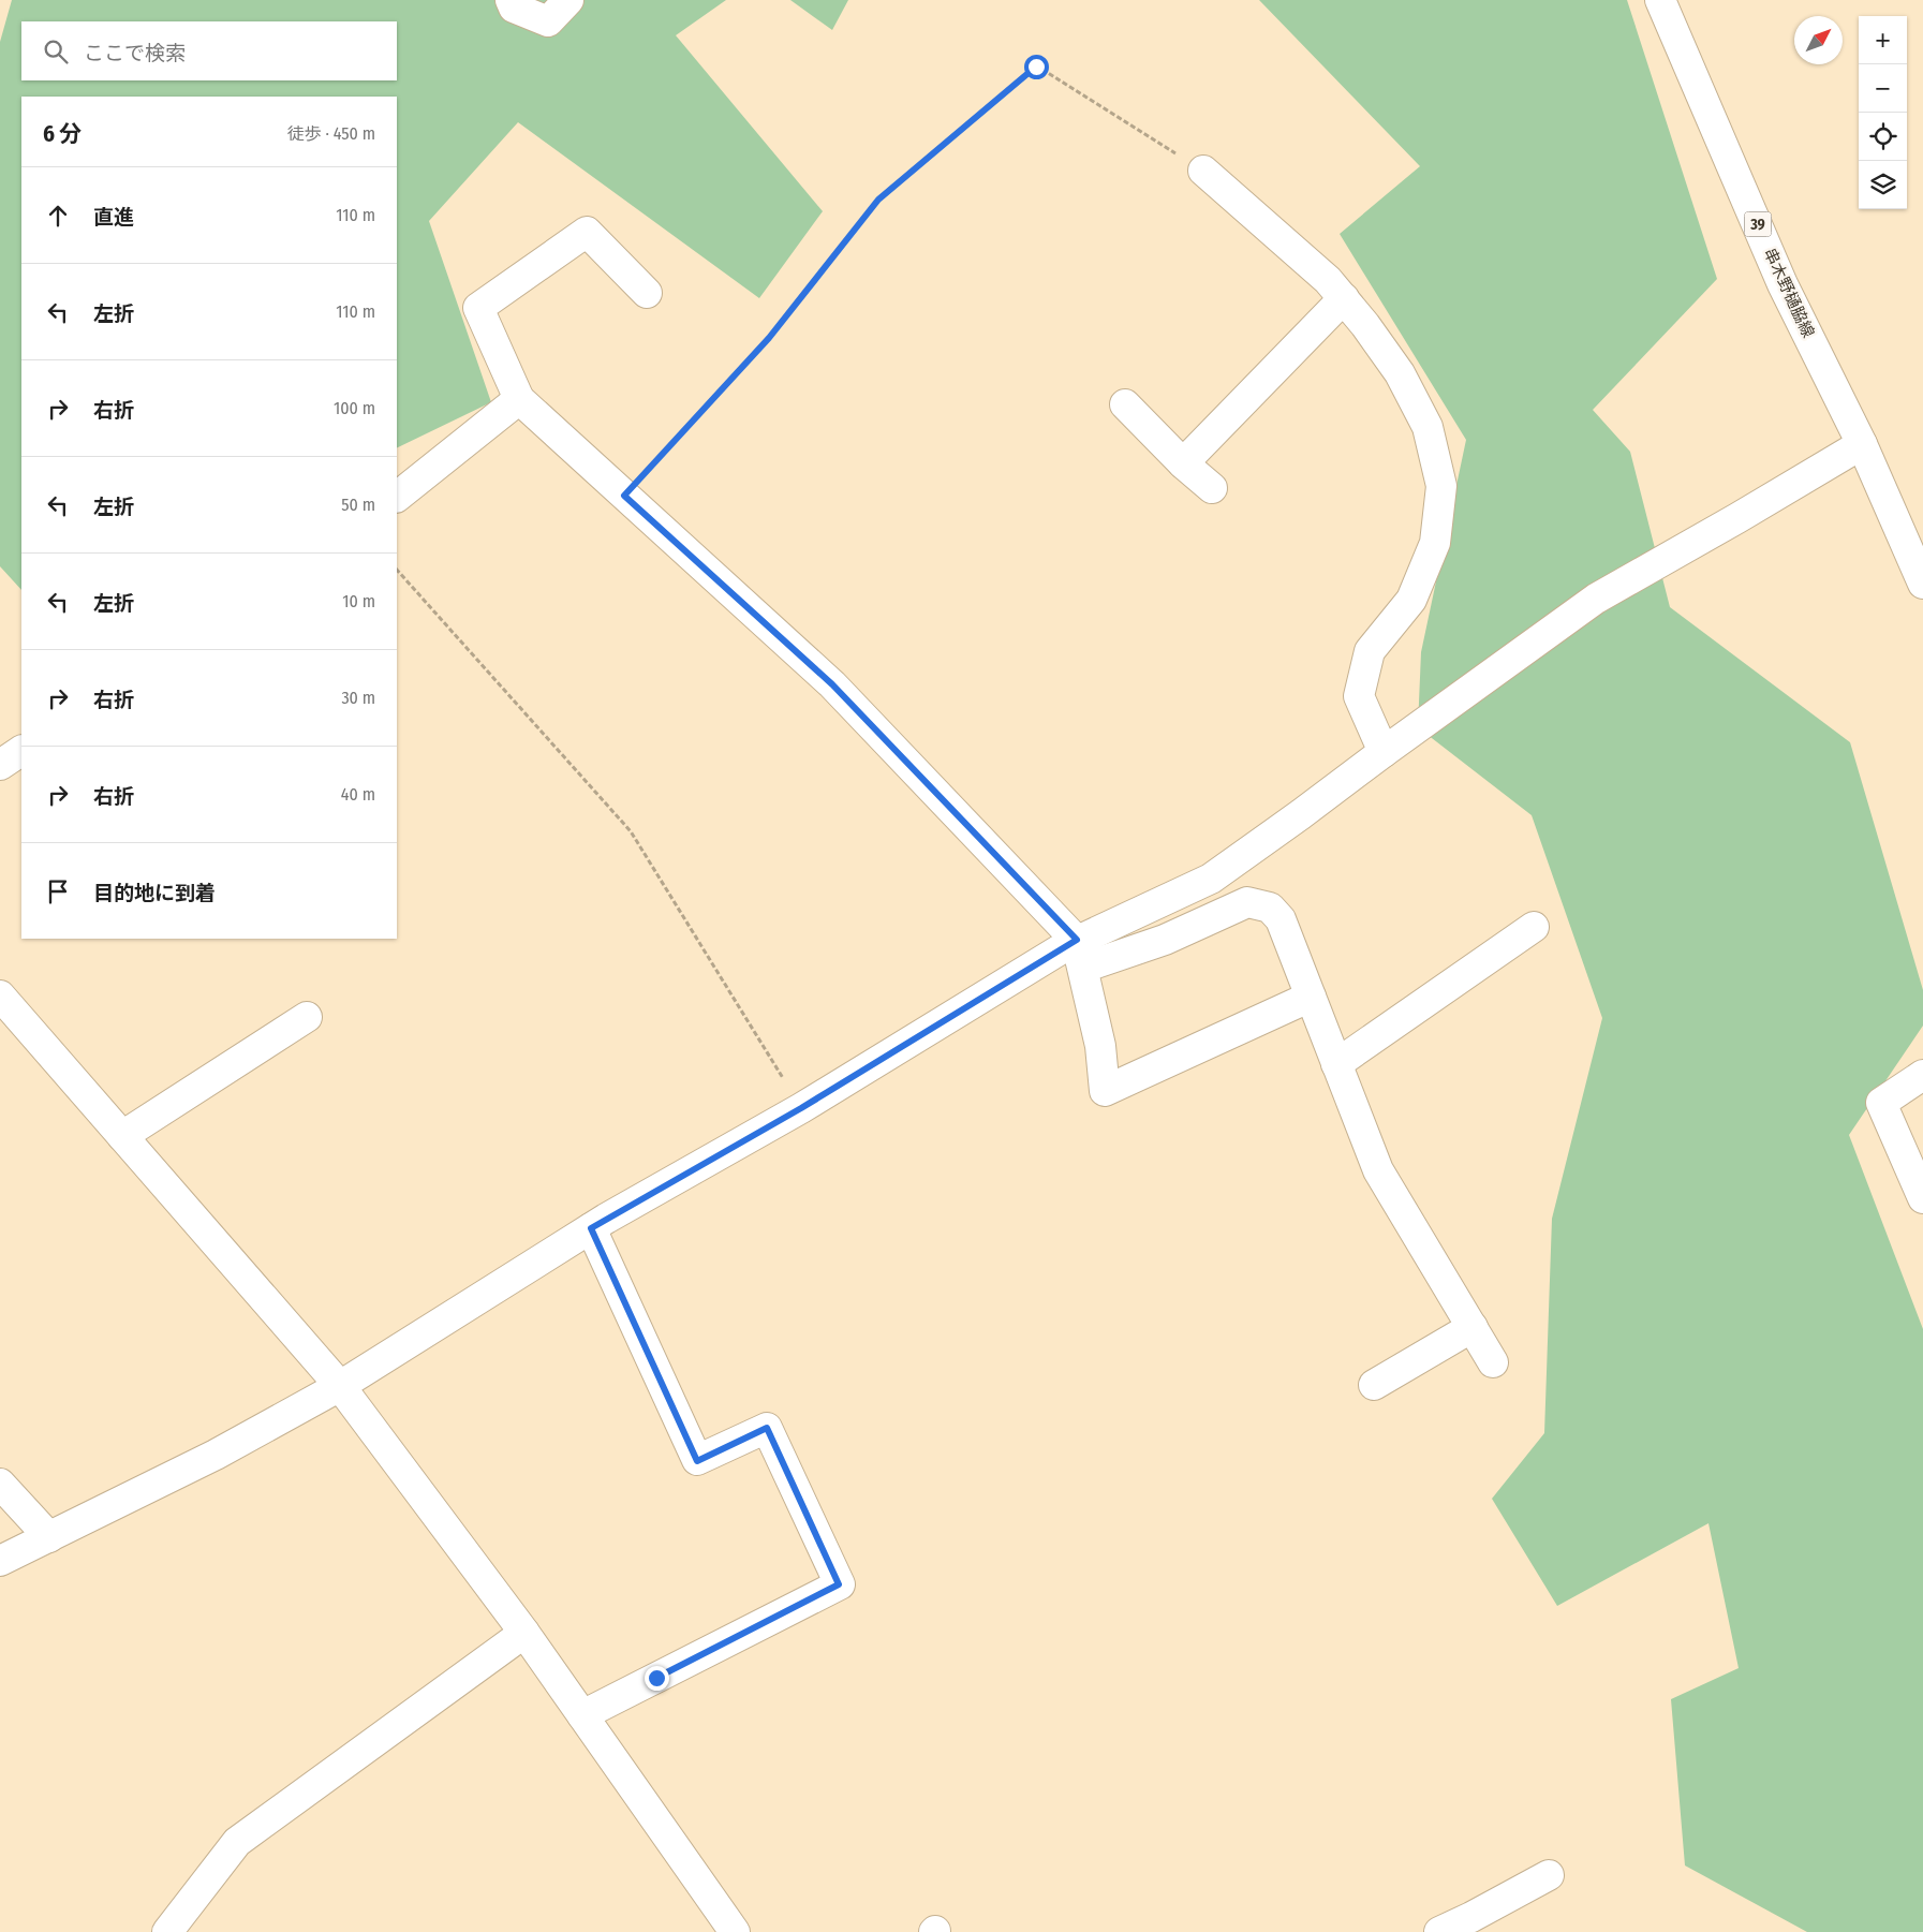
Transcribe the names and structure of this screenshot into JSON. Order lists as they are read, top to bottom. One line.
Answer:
{"streets":{"street":["39","串木野樋脇線"]},"north":"top right","page":{"map_buttons":["+","−"],"search":"ここで検索","heading":["6 分","徒歩 · 450 m"],"list":[["直進","110 m"],["左折","110 m"],["右折","100 m"],["左折","50 m"],["左折","10 m"],["右折","30 m"],["右折","40 m"],"目的地に到着"]}}
